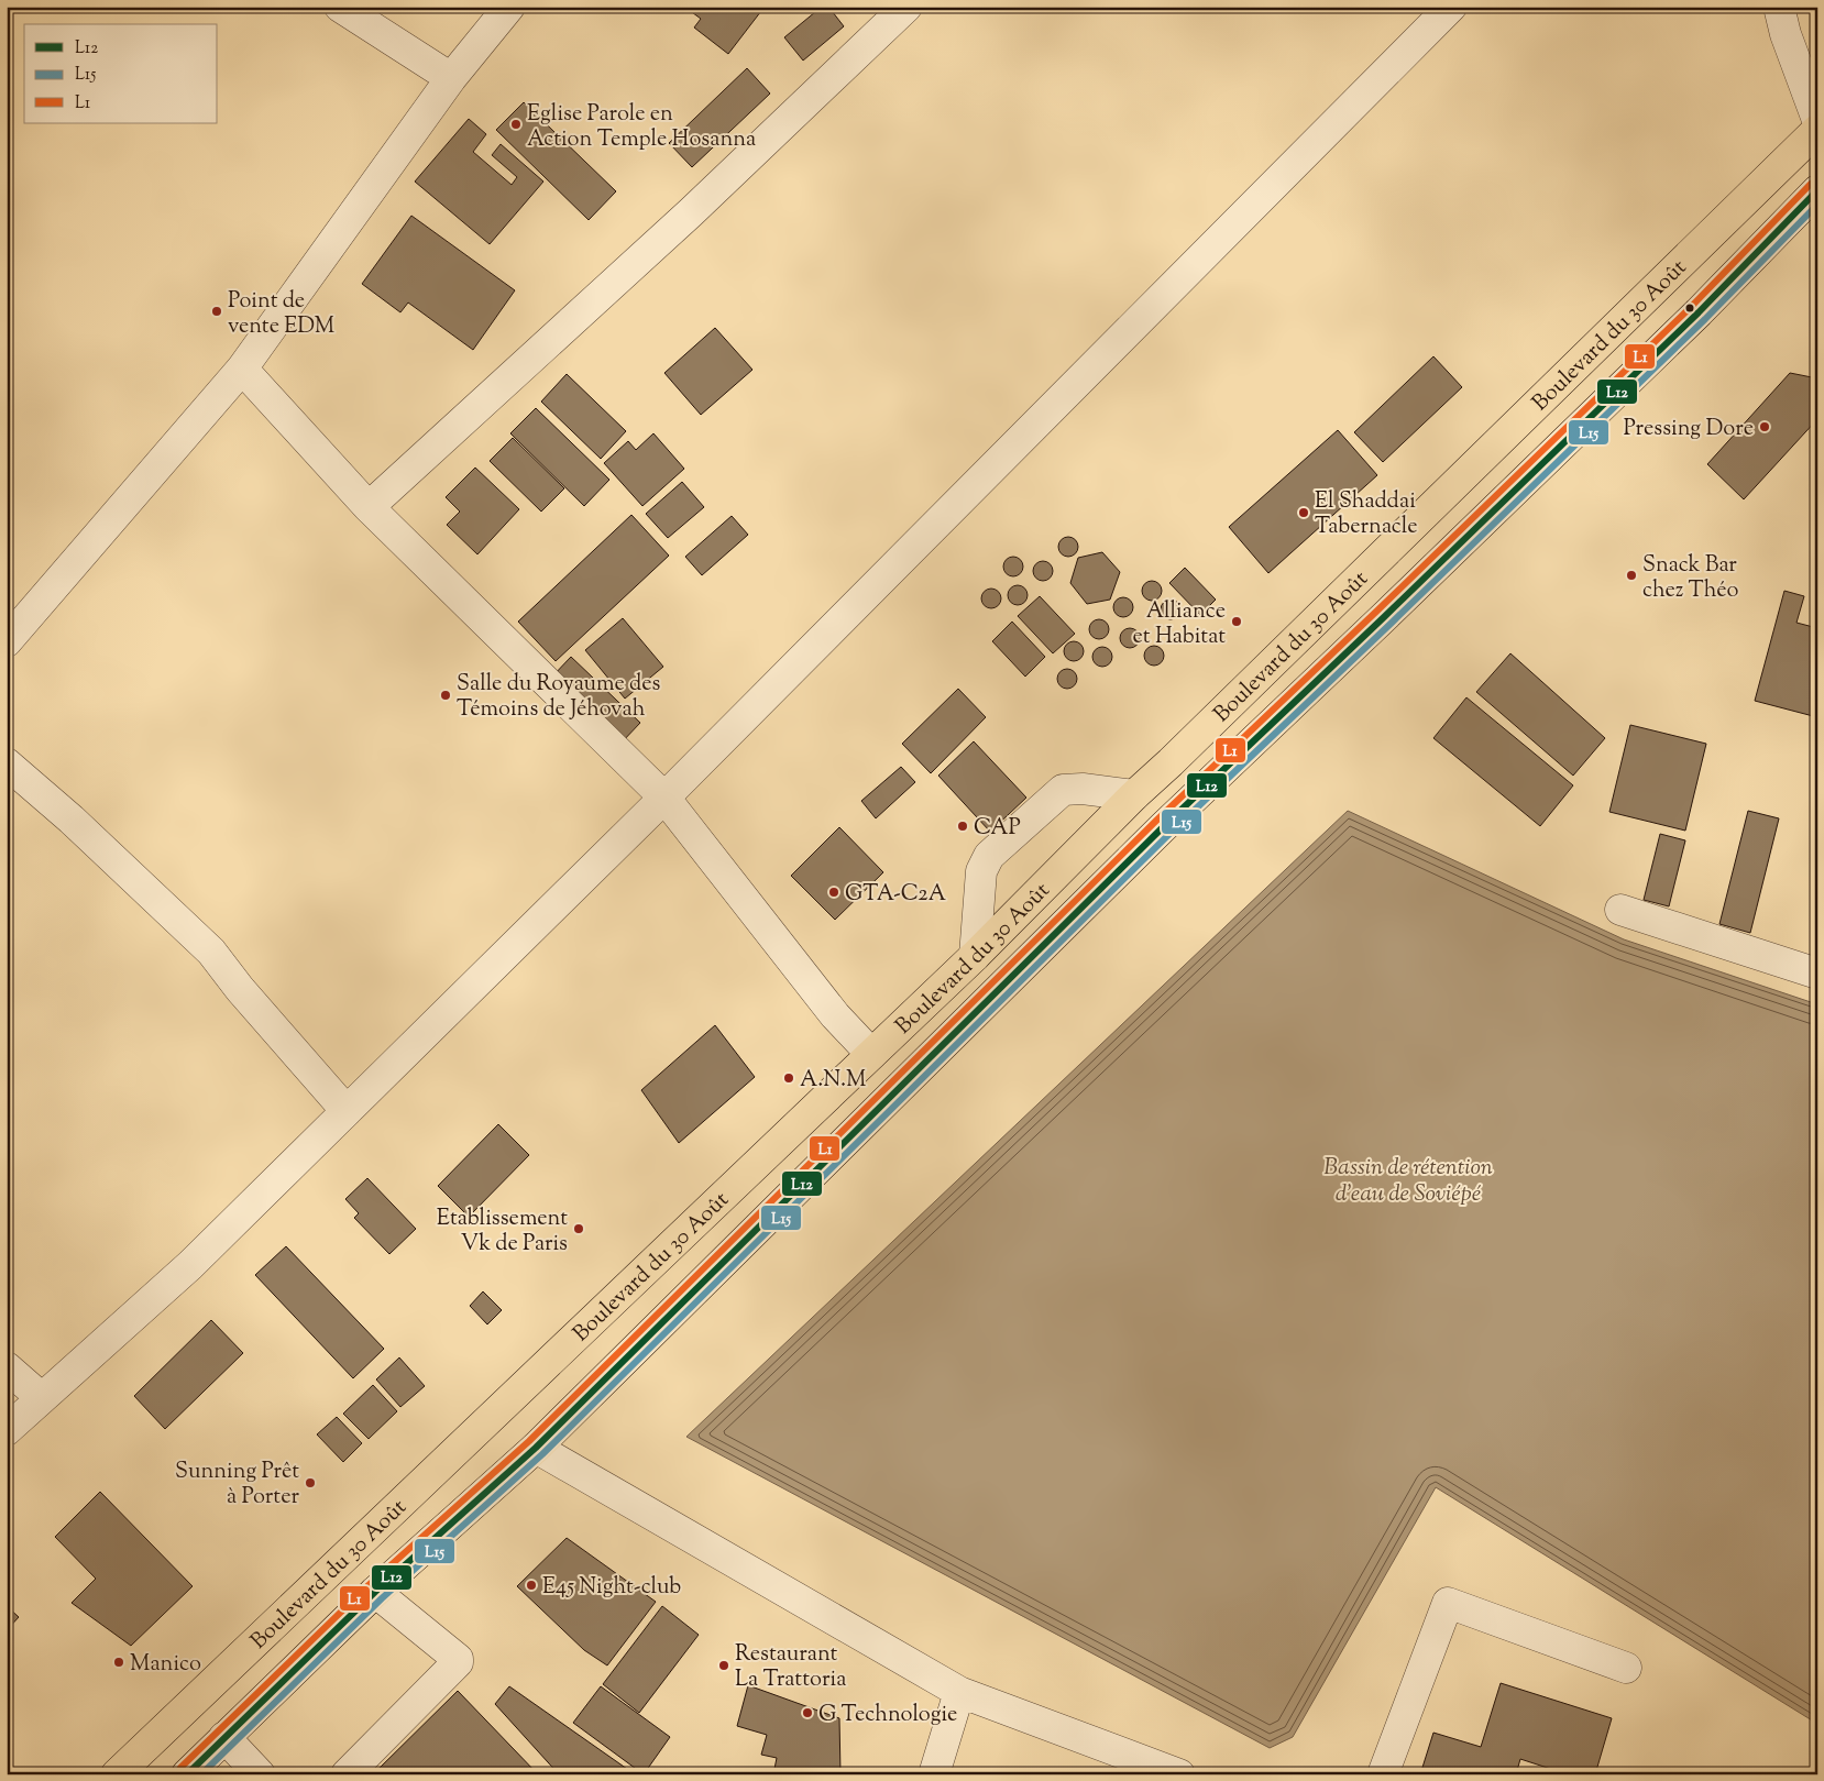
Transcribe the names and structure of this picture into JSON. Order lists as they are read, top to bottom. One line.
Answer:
{"streets":{"highway":["Boulevard du 30 Août"]},"water":["Bassin de rétention d'eau de Soviépé"],"places":["Eglise Parole en Action Temple Hosanna","Point de vente EDM","Pressing Dore","El Shaddai Tabernacle","Snack Bar chez Théo","Alliance et Habitat","Salle du Royaume des Témoins de Jéhovah","CAP","GTA-C2A","A.N.M","Etablissement Vk de Paris","Sunning Prêt à Porter","E45 Night-club","Manico","Restaurant La Trattoria","G Technologie"],"lines":["transit line L1","transit line L12","transit line L15"],"legend":["L12","L15","L1"]}
